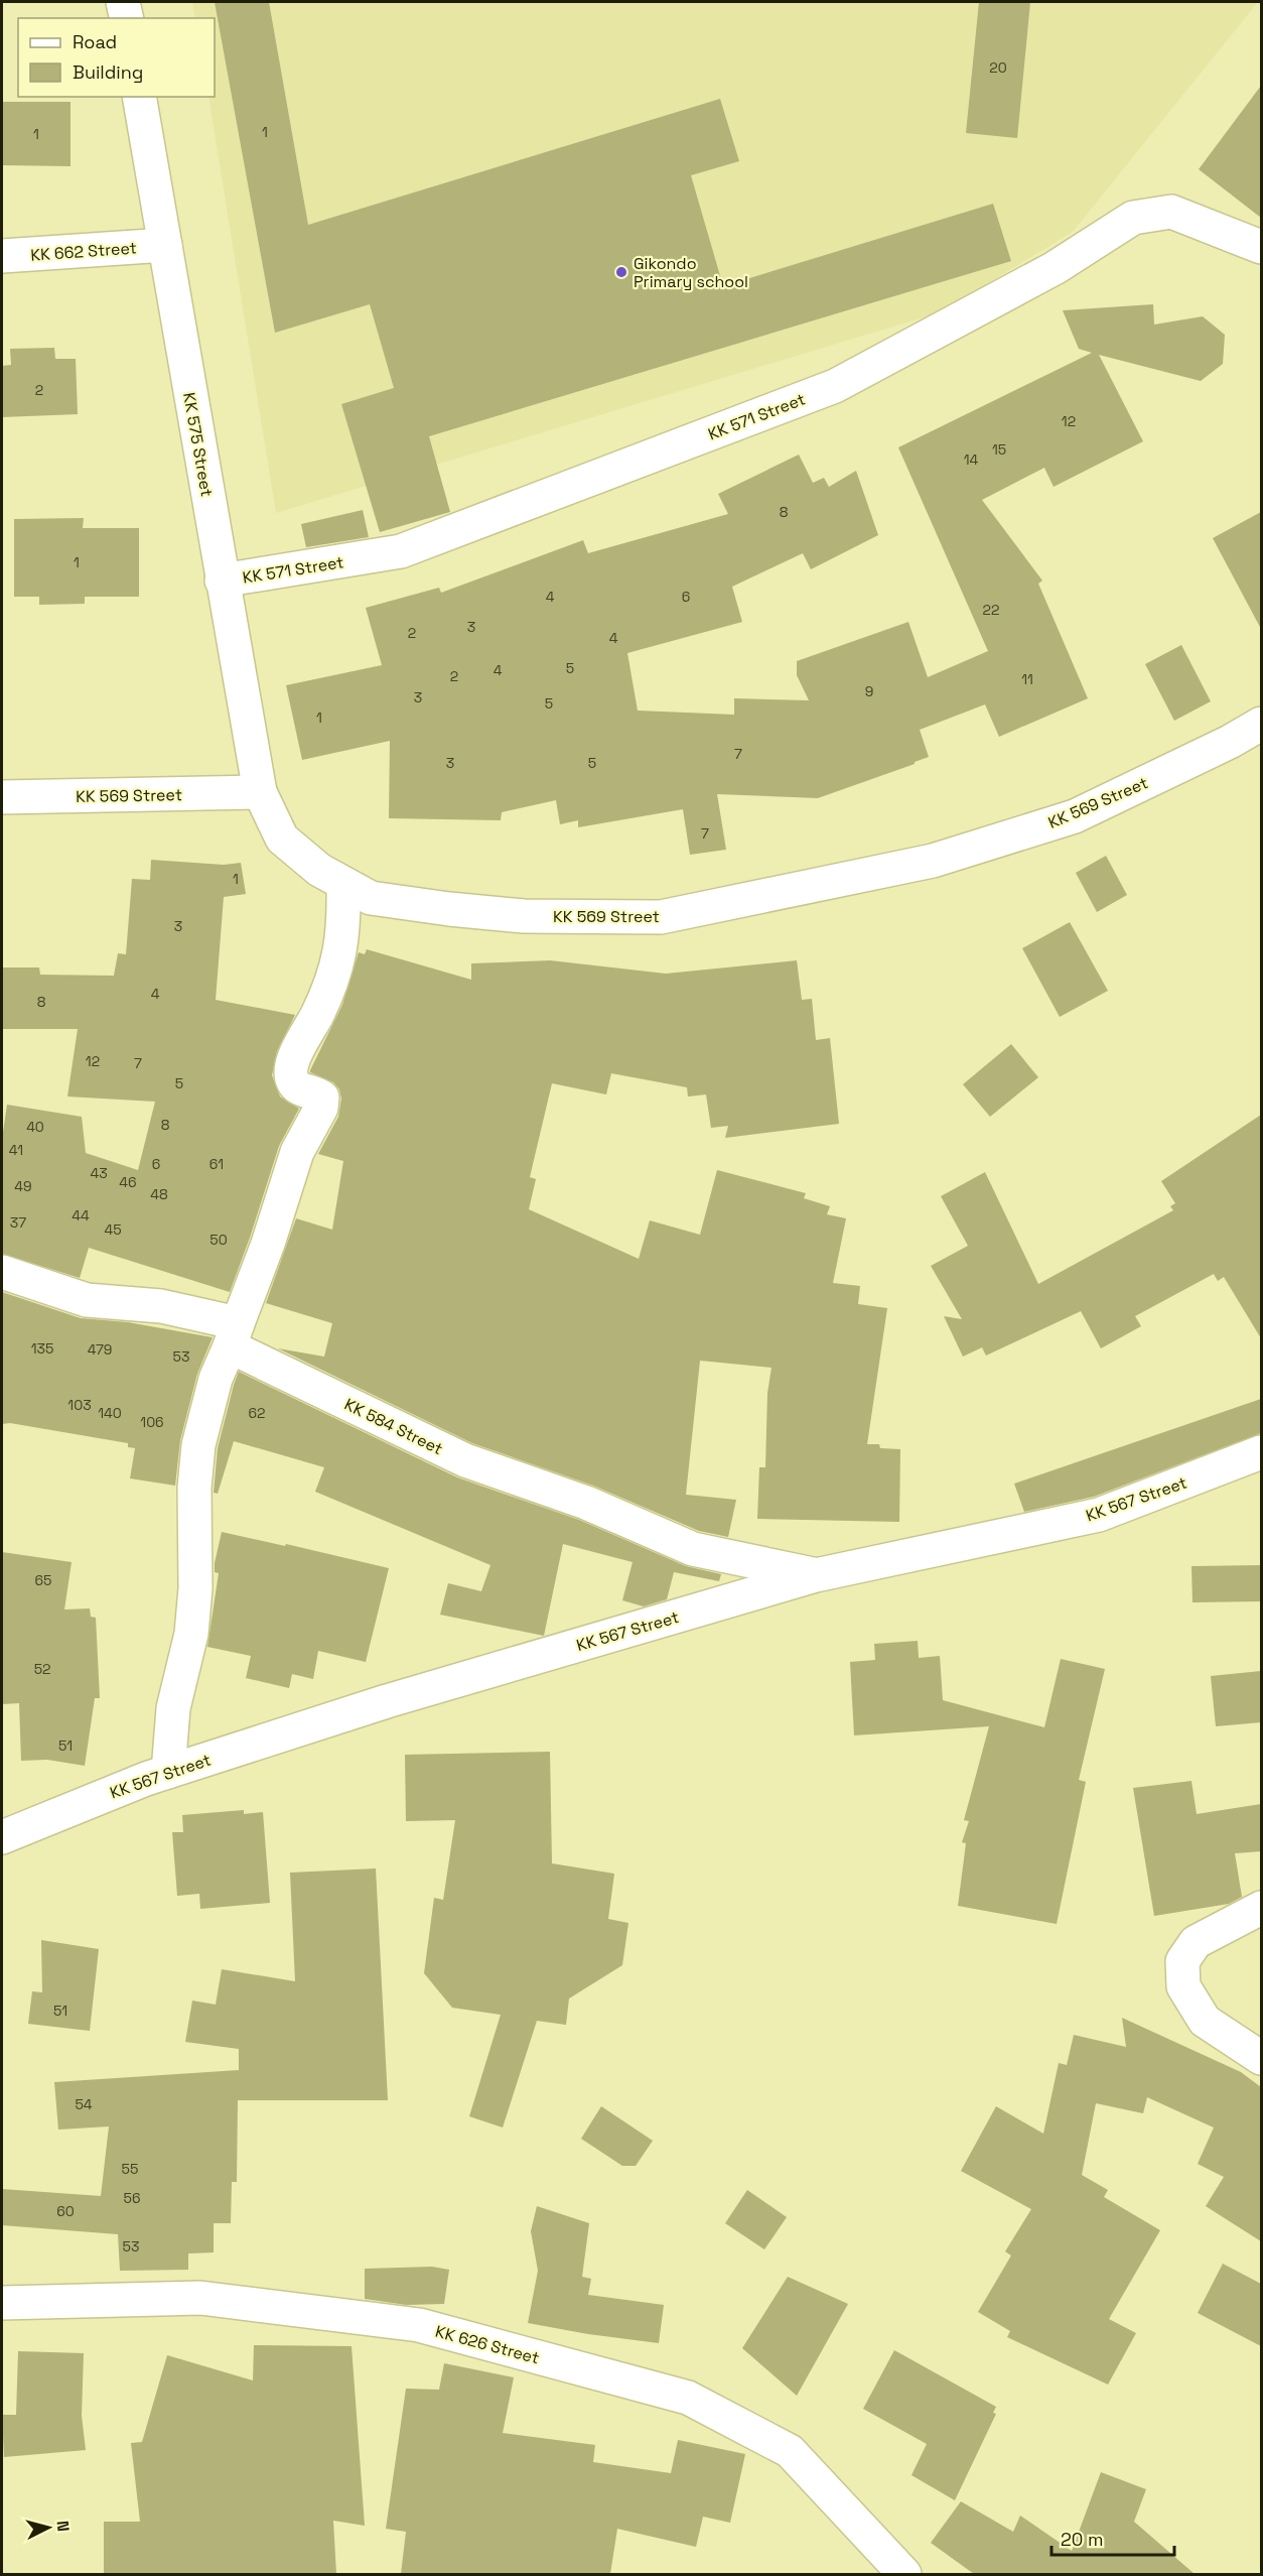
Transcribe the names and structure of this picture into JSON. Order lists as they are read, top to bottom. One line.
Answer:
{"streets":{"street":["KK 662 Street","KK 571 Street","KK 575 Street","KK 569 Street","KK 584 Street","KK 567 Street","KK 626 Street"]},"crossings":[["KK 662 Street","KK 575 Street"],["KK 571 Street","KK 575 Street"],["KK 575 Street","KK 569 Street"],["KK 584 Street","KK 567 Street"]],"places":["Gikondo Primary school"],"house_numbers":["20","1","1","2","12","15","14","8","1","4","6","22","3","2","4","5","4","2","11","9","3","5","1","7","3","5","7","1","3","4","8","12","7","5","8","40","41","6","61","43","46","49","48","44","37","45","50","135","479","53","103","140","62","106","65","52","51","51","54","55","56","60","53"],"legend":["Road","Building"],"scale_bar":"20 m","north":"right"}
